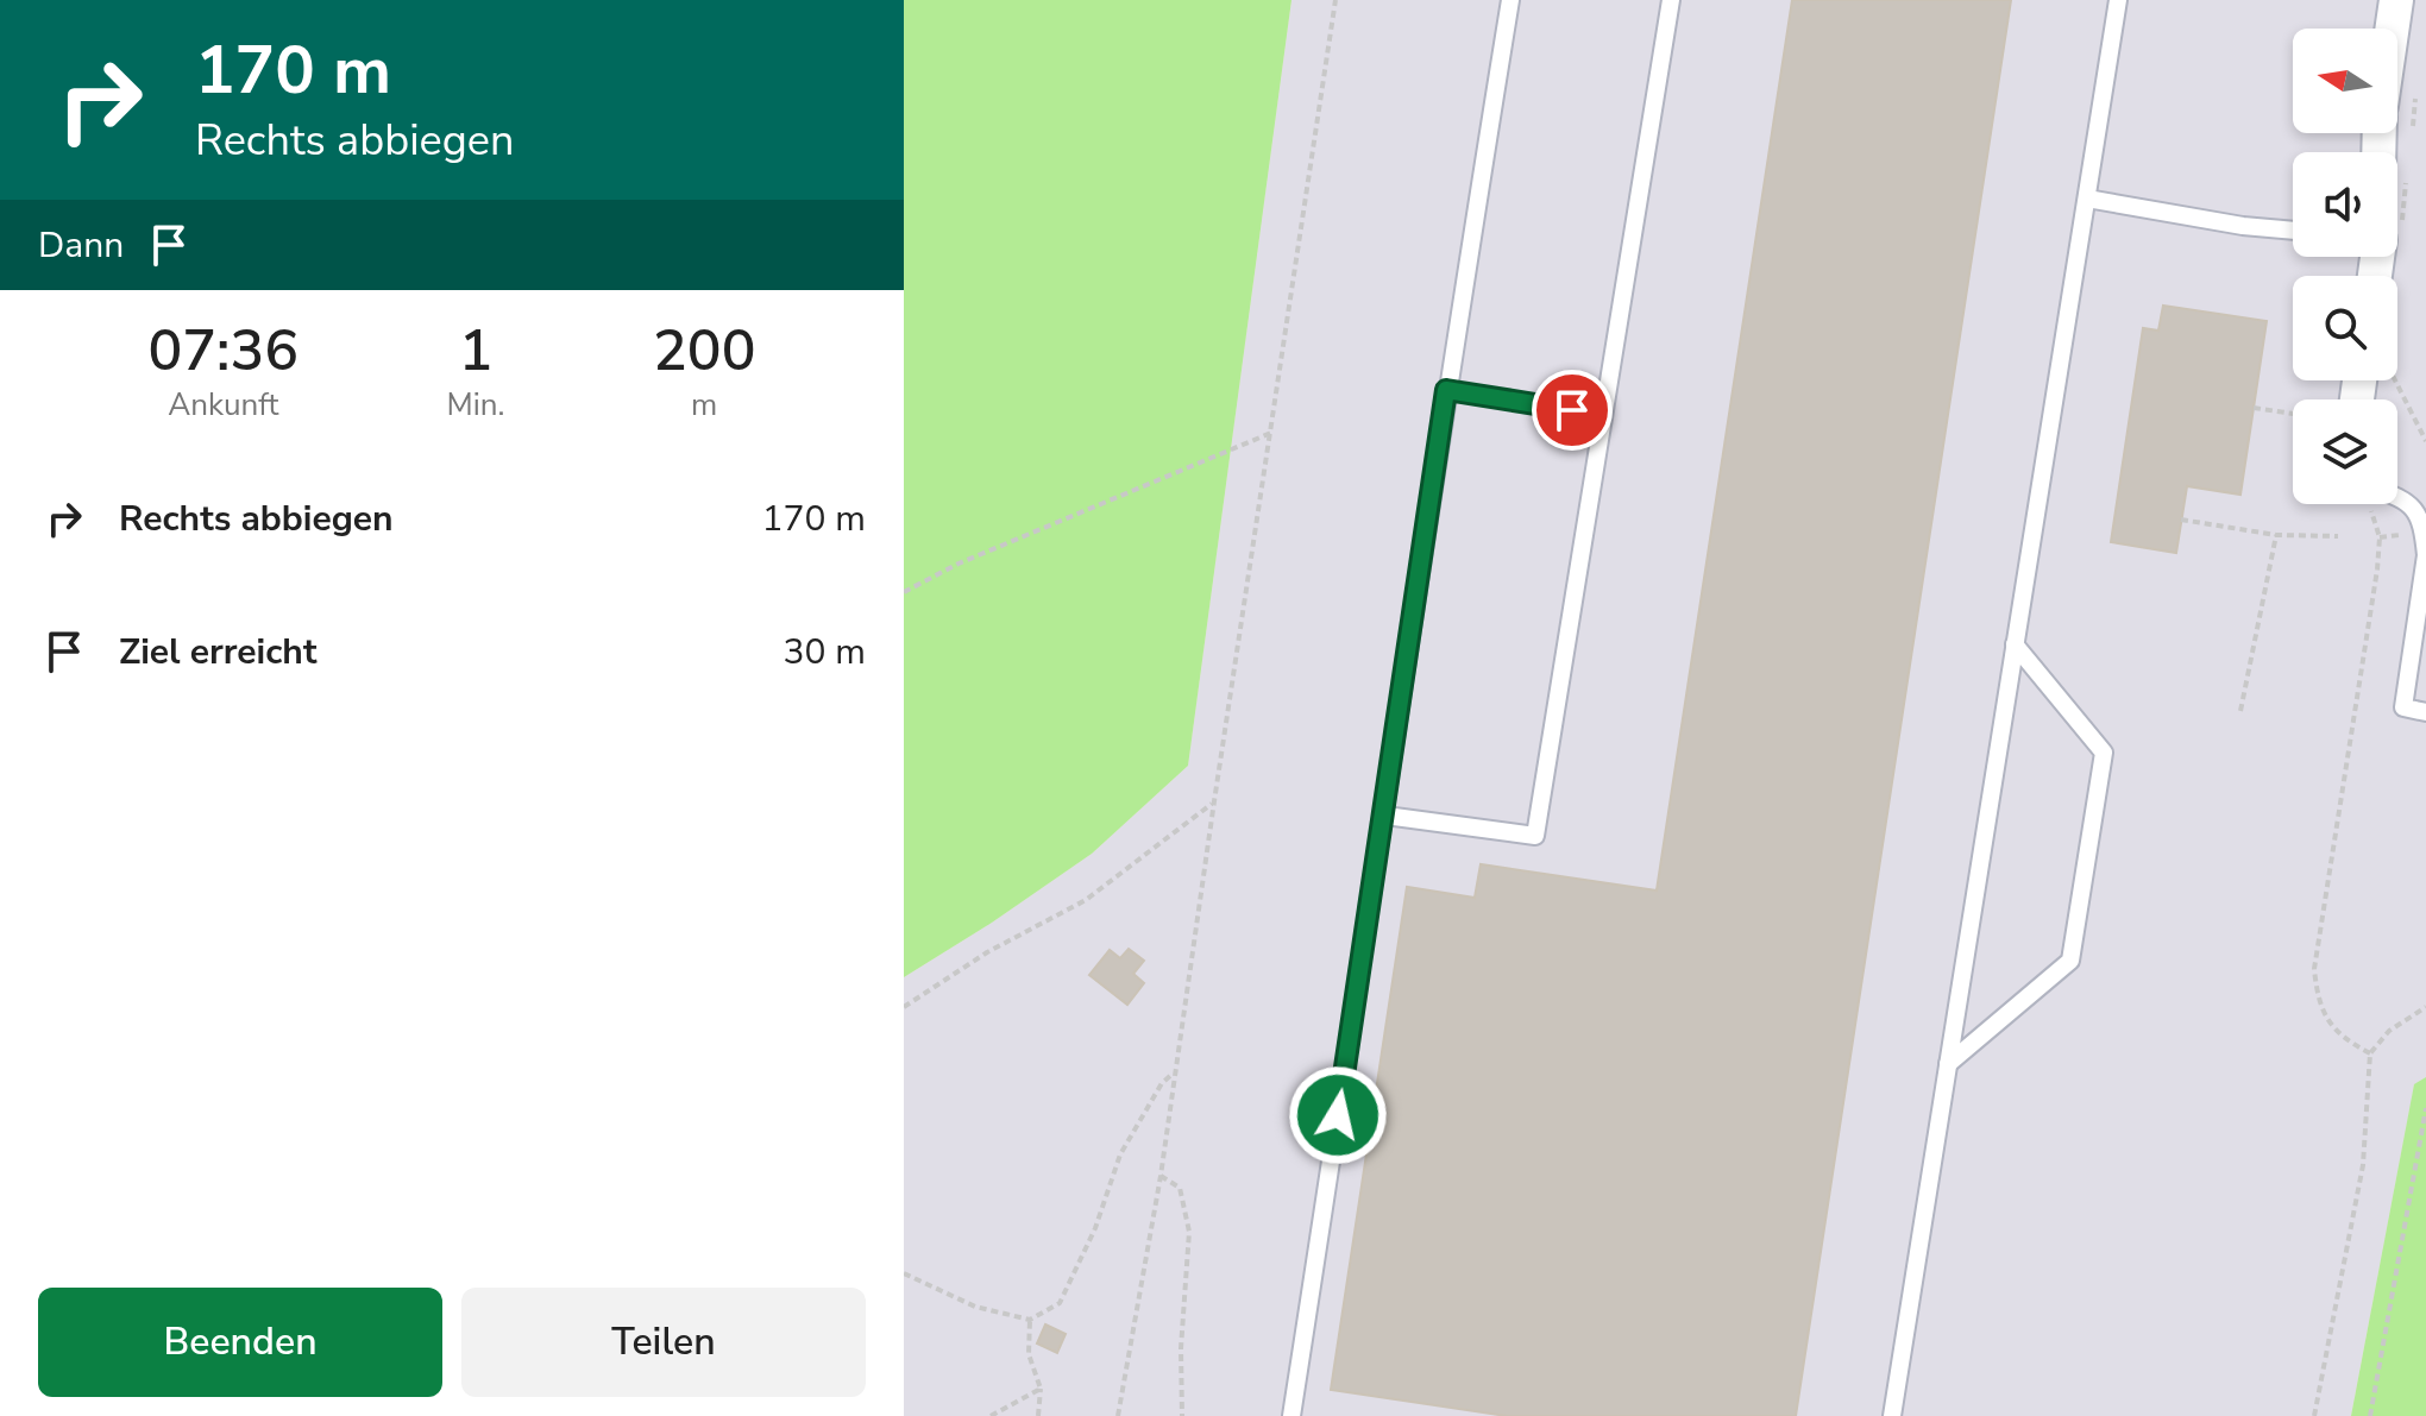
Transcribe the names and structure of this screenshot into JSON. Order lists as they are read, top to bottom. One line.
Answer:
{"north":"left","page":{"turn":["170 m","Rechts abbiegen"],"then":"Dann","eta":["07:36","Ankunft","1","Min.","200","m"],"list":[{"name":"Rechts abbiegen","value":"170 m"},{"name":"Ziel erreicht","value":"30 m"}],"buttons":["Beenden","Teilen"]}}
